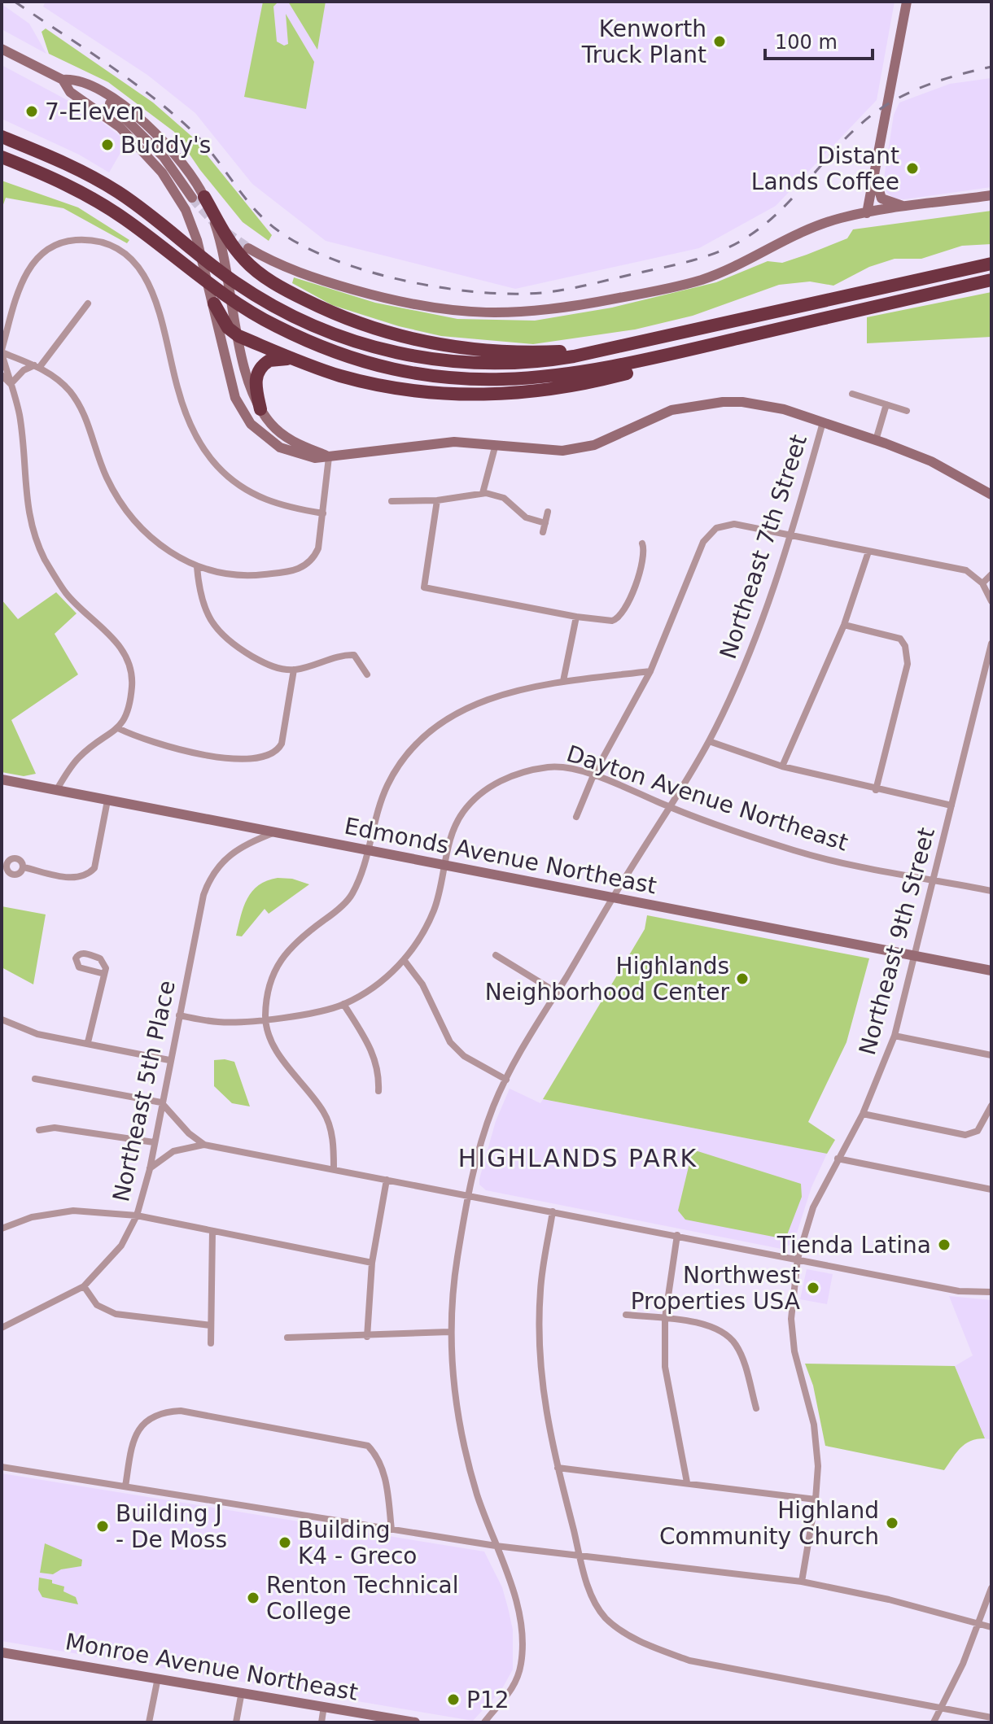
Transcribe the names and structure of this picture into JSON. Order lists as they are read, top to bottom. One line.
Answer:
{"streets":{"street":["Northeast 7th Street","Dayton Avenue Northeast","Edmonds Avenue Northeast","Northeast 9th Street","Northeast 5th Place","Monroe Avenue Northeast"]},"crossings":[["Northeast 7th Street","Dayton Avenue Northeast"],["Northeast 7th Street","Edmonds Avenue Northeast"],["Dayton Avenue Northeast","Edmonds Avenue Northeast"],["Dayton Avenue Northeast","Northeast 9th Street"],["Edmonds Avenue Northeast","Northeast 9th Street"],["Edmonds Avenue Northeast","Northeast 5th Place"]],"districts":["HIGHLANDS PARK"],"places":["Kenworth Truck Plant","7-Eleven","Buddy's","Distant Lands Coffee","Highlands Neighborhood Center","Tienda Latina","Northwest Properties USA","Highland Community Church","Building J - De Moss","Building K4 - Greco","Renton Technical College","P12"],"scale_bar":"100 m"}
